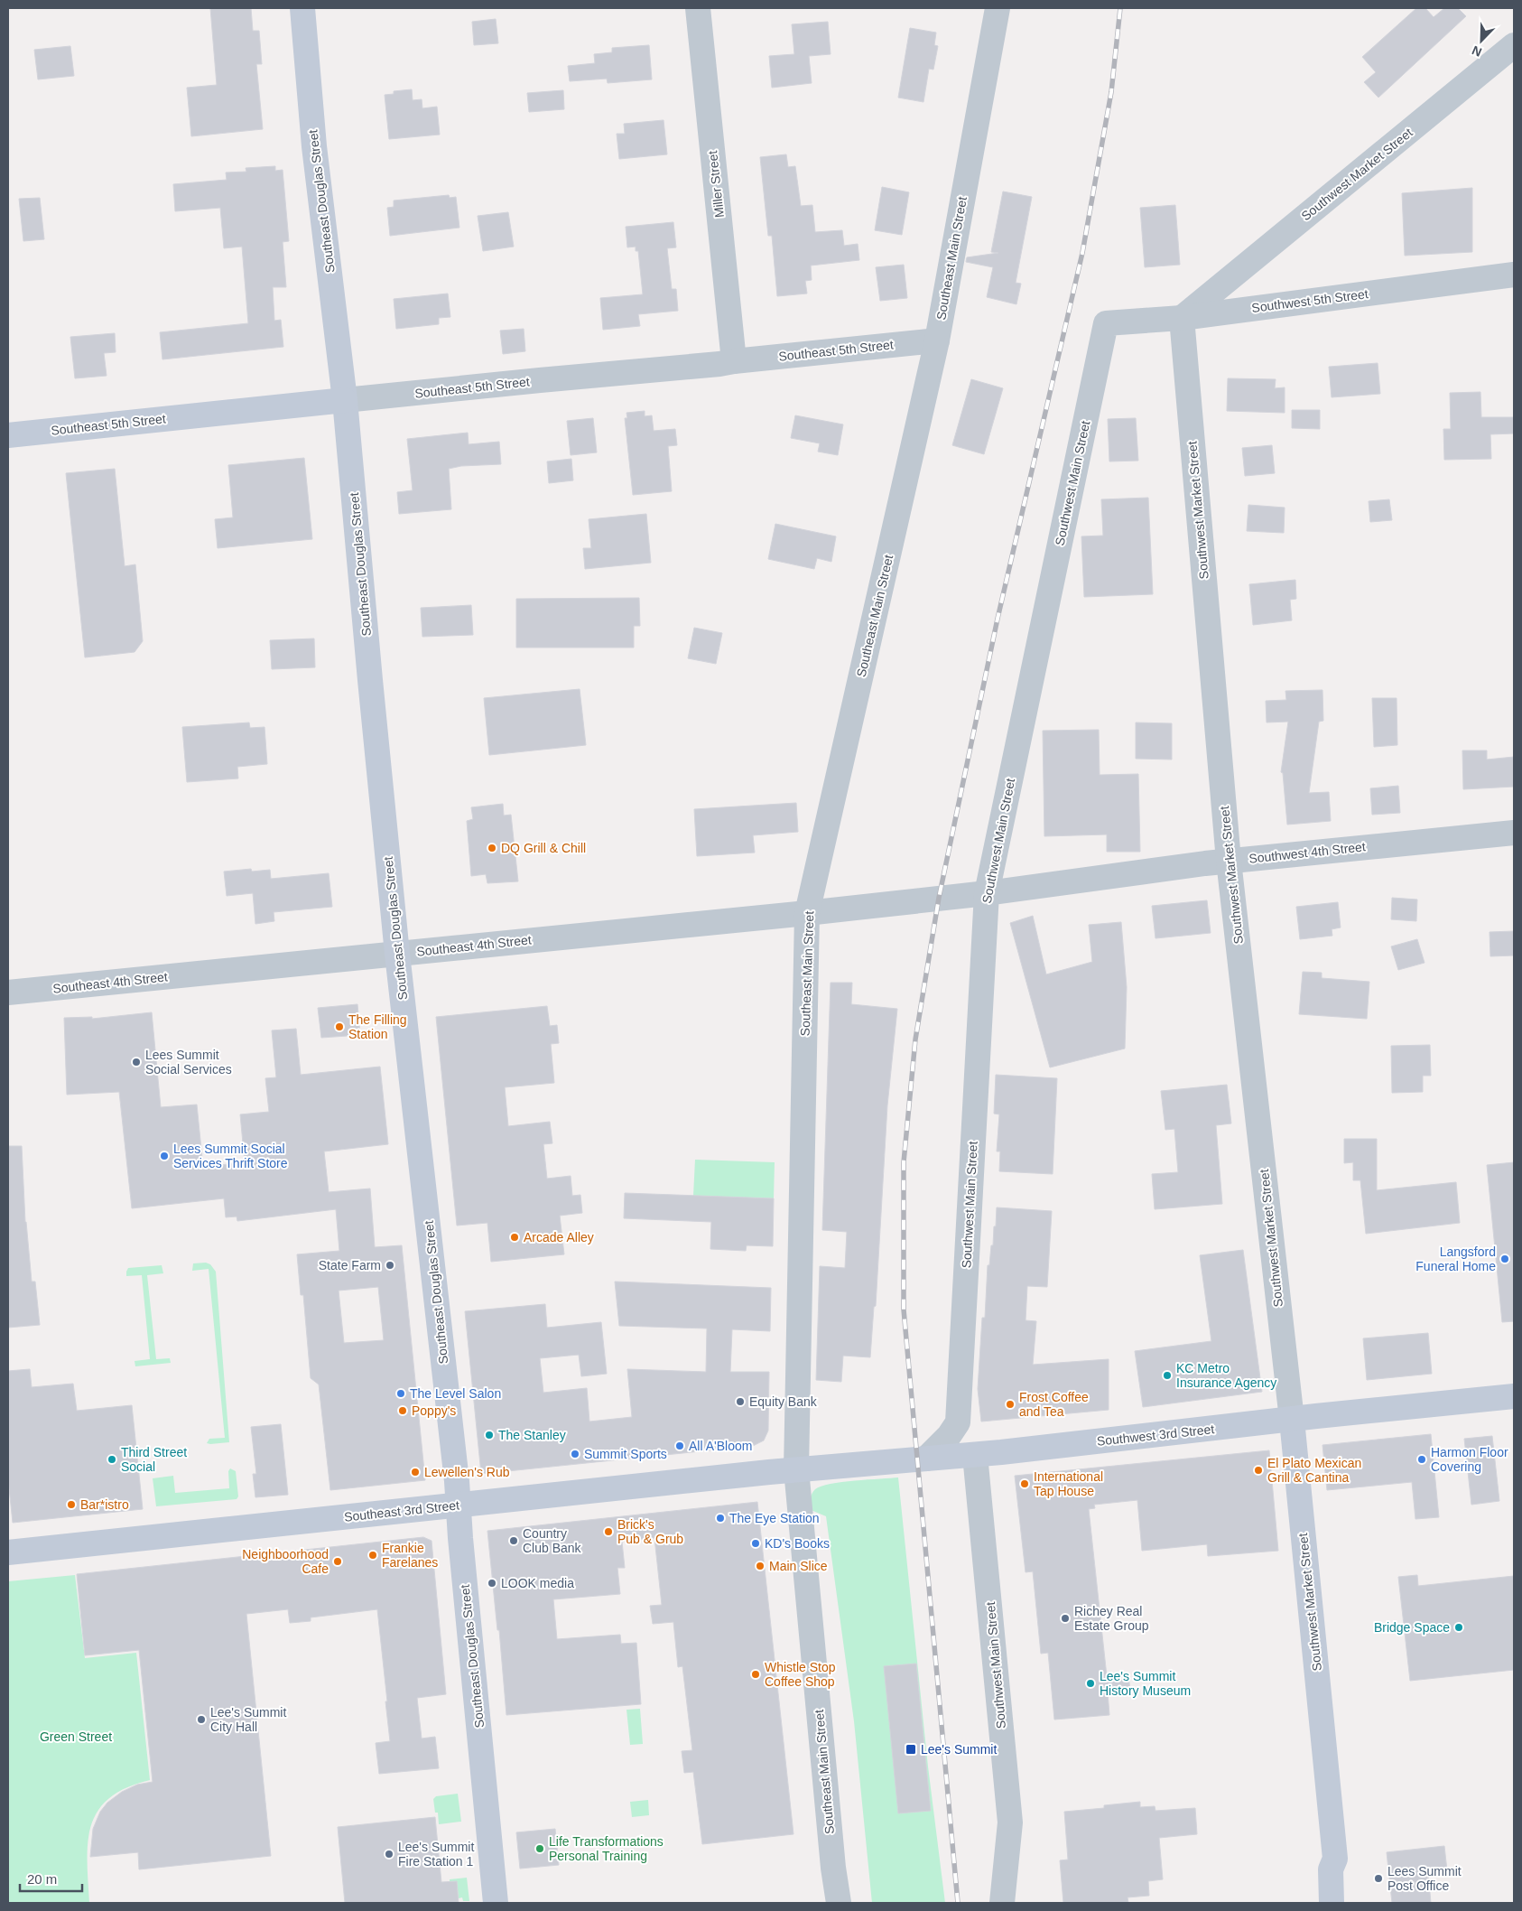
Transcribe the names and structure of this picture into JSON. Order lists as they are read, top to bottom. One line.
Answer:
{"streets":{"street":["Southwest Market Street","Miller Street","Southeast Douglas Street","Southeast Main Street","Southwest 5th Street","Southeast 5th Street","Southwest Main Street","Southwest 4th Street","Southeast 4th Street","Southwest 3rd Street","Southeast 3rd Street"]},"crossings":[["Southwest Market Street","Southwest 5th Street"],["Southwest Market Street","Southwest 4th Street"],["Southwest Market Street","Southwest 3rd Street"],["Miller Street","Southeast 5th Street"],["Southeast Douglas Street","Southeast 5th Street"],["Southeast Douglas Street","Southeast 4th Street"],["Southeast Douglas Street","Southeast 3rd Street"],["Southeast Main Street","Southeast 5th Street"],["Southeast Main Street","Southeast 4th Street"],["Southeast Main Street","Southwest 3rd Street"],["Southeast Main Street","Southeast 3rd Street"],["Southwest 5th Street","Southwest Main Street"],["Southwest Main Street","Southwest 4th Street"],["Southwest Main Street","Southwest 3rd Street"],["Southwest 4th Street","Southeast 4th Street"],["Southwest 3rd Street","Southeast 3rd Street"]],"parks":["Green Street"],"places":{"other":["DQ Grill & Chill","The Filling Station","Lees Summit Social Services","Lees Summit Social Services Thrift Store","Arcade Alley","Langsford Funeral Home","State Farm","KC Metro Insurance Agency","The Level Salon","Equity Bank","Frost Coffee and Tea","Poppy's","The Stanley","All A'Bloom","Summit Sports","Third Street Social","Harmon Floor Covering","El Plato Mexican Grill & Cantina","Lewellen's Rub","International Tap House","Bar*istro","The Eye Station","Brick's Pub & Grub","Country Club Bank","KD's Books","Frankie Farelanes","Neighboorhood Cafe","Main Slice","LOOK media","Richey Real Estate Group","Bridge Space","Whistle Stop Coffee Shop","Lee's Summit History Museum","Lee's Summit City Hall","Life Transformations Personal Training","Lee's Summit Fire Station 1","Lees Summit Post Office"],"transit":["Lee's Summit"]},"scale_bar":"20 m","north":"bottom left"}
